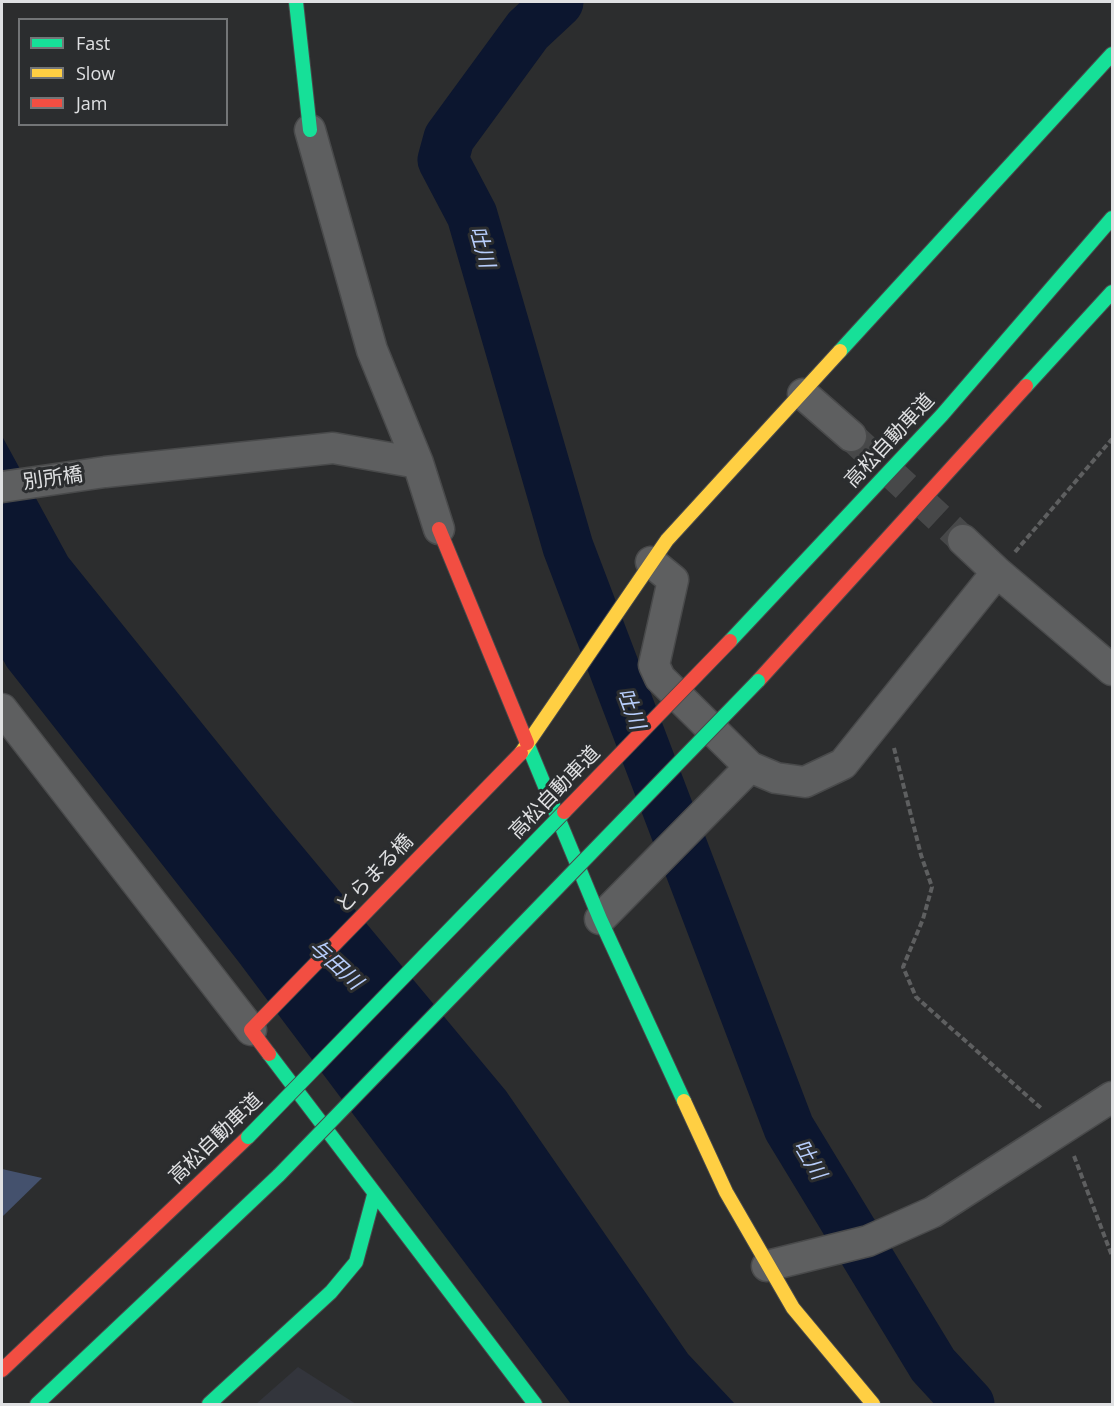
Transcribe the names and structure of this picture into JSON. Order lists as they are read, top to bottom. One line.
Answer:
{"streets":{"main road":["高松自動車道","とらまる橋"],"street":["別所橋"]},"water":["吐川","与田川"],"legend":["Fast","Slow","Jam"]}
